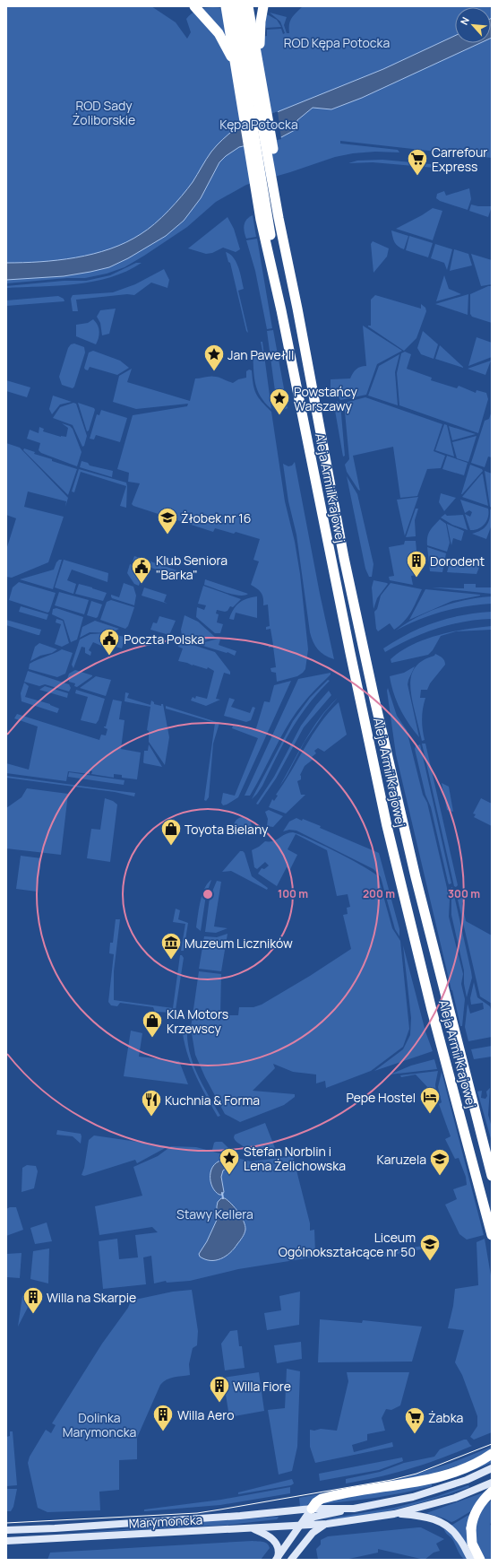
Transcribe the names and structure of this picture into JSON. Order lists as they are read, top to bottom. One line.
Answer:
{"streets":{"highway":["Aleja Armii Krajowej"],"main road":["Marymoncka"]},"parks":["ROD Kępa Potocka","ROD Sady Żoliborskie","Kępa Potocka","Stawy Kellera","Dolinka Marymoncka"],"places":{"supermarket":["Carrefour Express","Żabka"],"place":["Jan Paweł II","Powstańcy Warszawy","Stefan Norblin i Lena Żelichowska"],"school or university":["Żłobek nr 16","Karuzela","Liceum Ogólnokształcące nr 50"],"building":["Dorodent","Willa na Skarpie","Willa Fiore","Willa Aero"],"public building":["Klub Seniora \"Barka\"","Poczta Polska"],"shop":["Toyota Bielany","KIA Motors Krzewscy"],"museum":["Muzeum Liczników"],"hotel":["Pepe Hostel"],"restaurant":["Kuchnia & Forma"]},"north":"top left","rings":["100 m","200 m","300 m"]}
